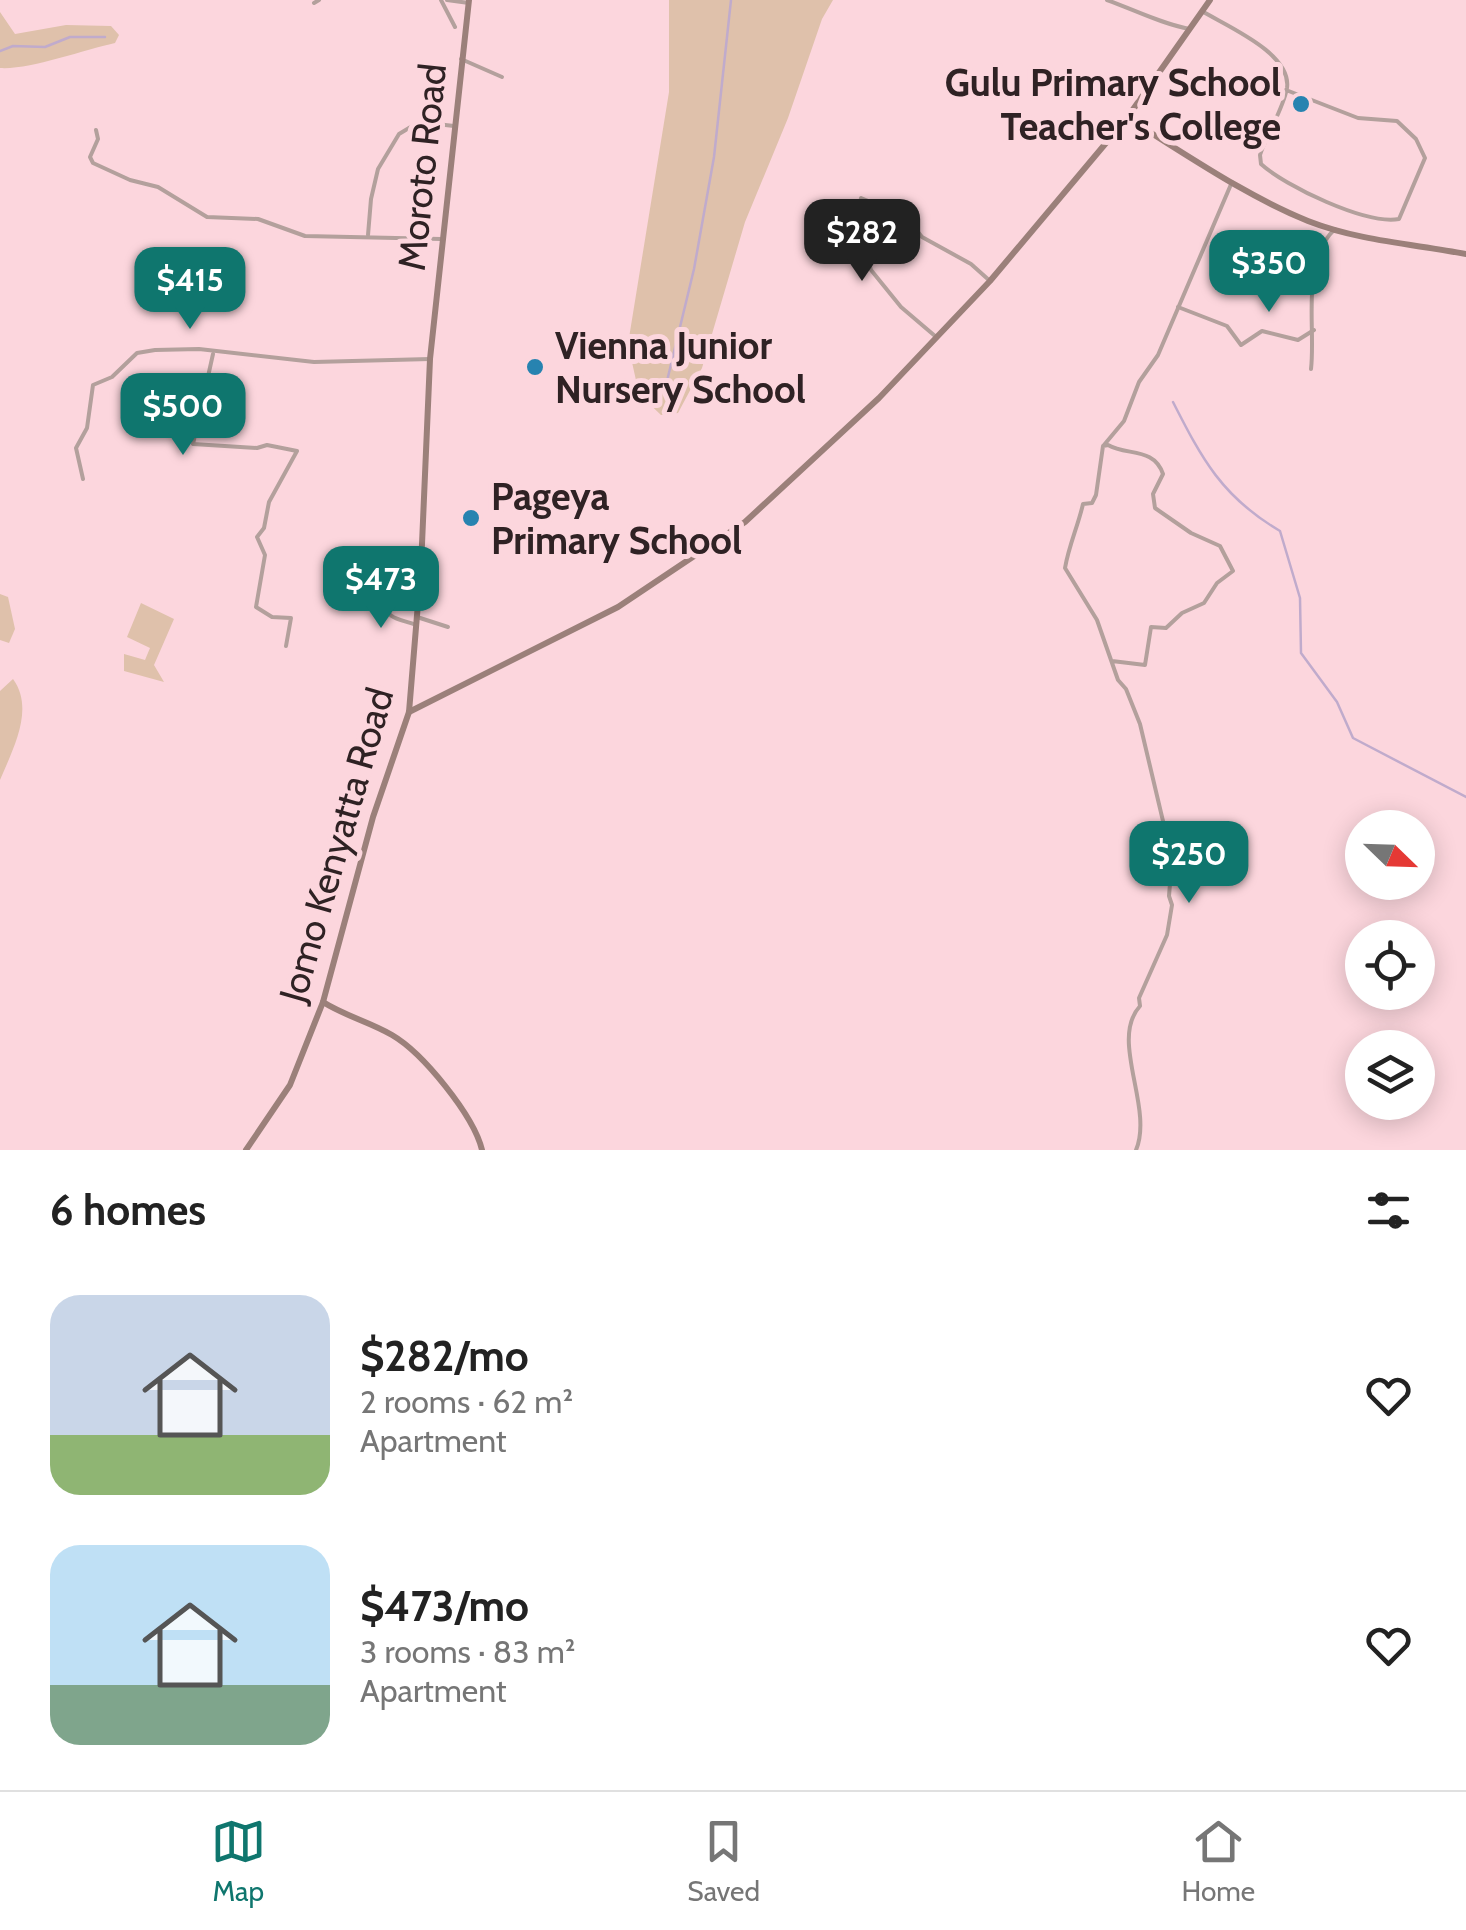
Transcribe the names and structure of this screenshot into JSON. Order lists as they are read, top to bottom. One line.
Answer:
{"streets":{"street":["Moroto Road","Jomo Kenyatta Road"]},"crossings":[["Moroto Road","Jomo Kenyatta Road"]],"places":["Gulu Primary School Teacher's College","Vienna Junior Nursery School","Pageya Primary School"],"north":"bottom right","page":{"price":["$282","$350","$415","$500","$473","$250"],"heading":"6 homes","list":[{"name":"$282/mo","note":"2 rooms · 62 m² · Apartment"},{"name":"$473/mo","note":"3 rooms · 83 m² · Apartment"}],"tabs":["Map","Saved","Home"]}}
